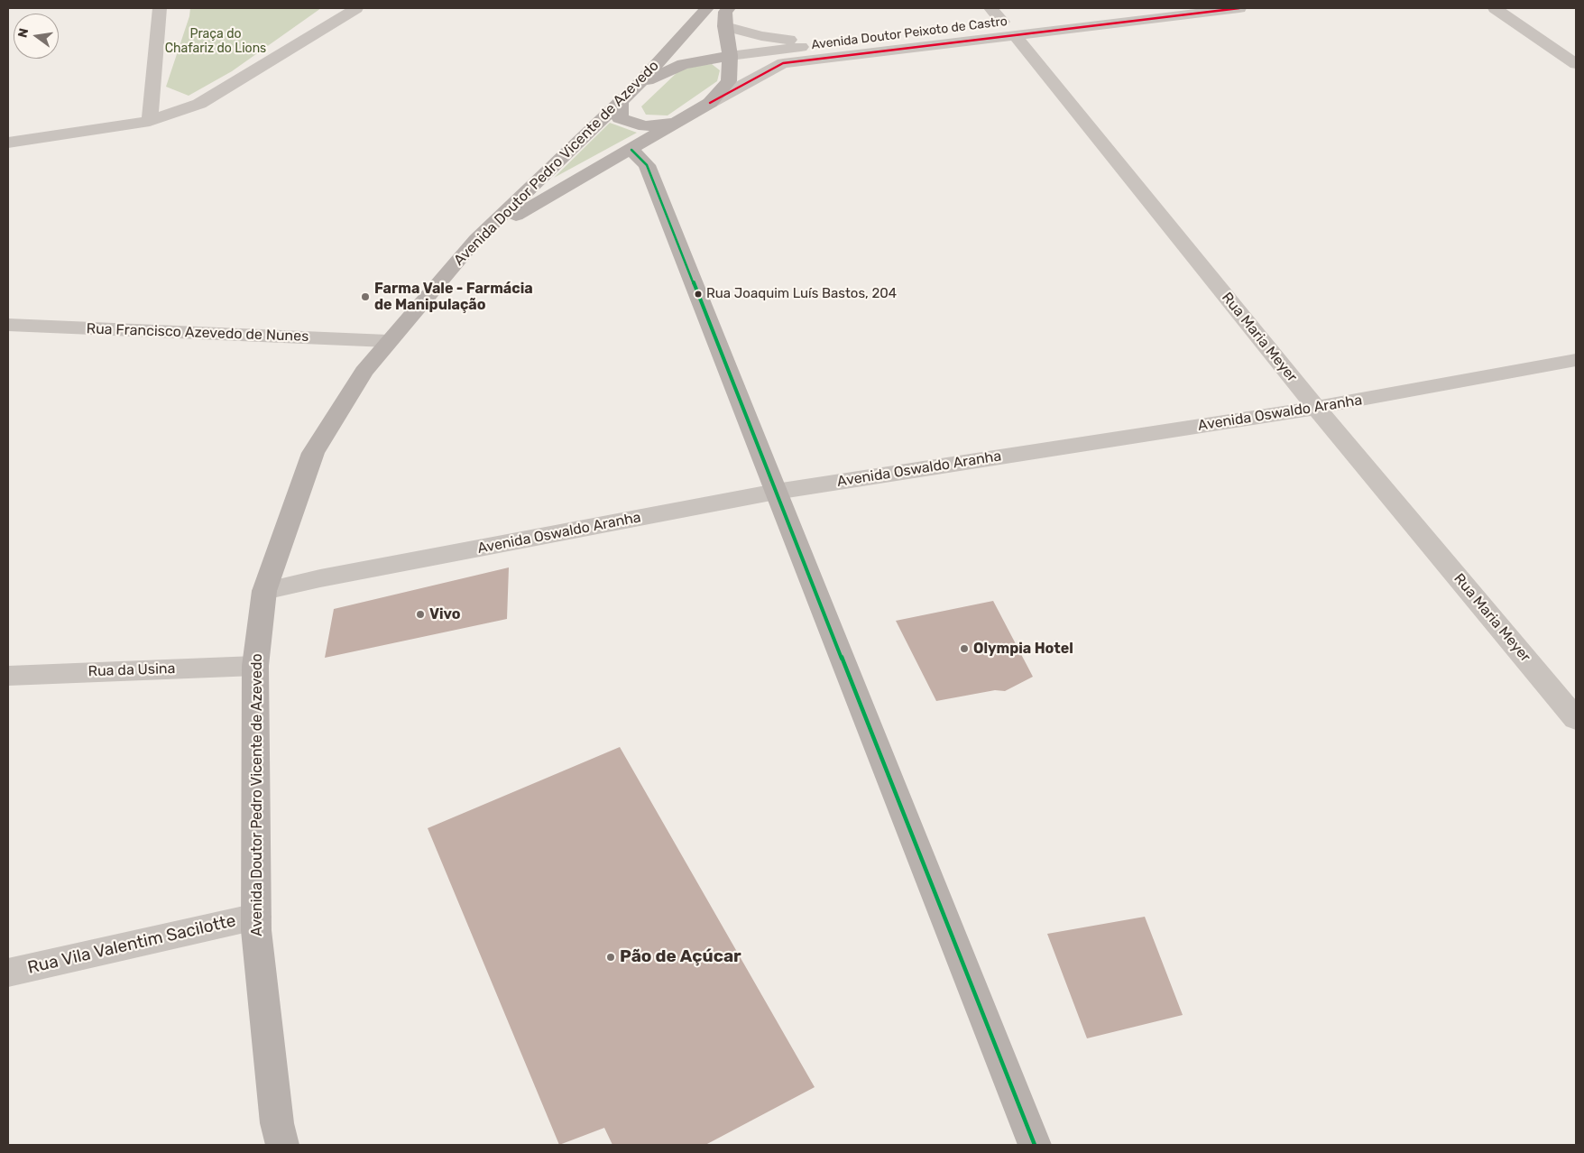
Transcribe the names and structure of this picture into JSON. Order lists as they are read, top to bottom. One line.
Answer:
{"streets":{"main road":["Avenida Doutor Pedro Vicente de Azevedo"],"street":["Avenida Doutor Peixoto de Castro","Rua Francisco Azevedo de Nunes","Rua Maria Meyer","Avenida Oswaldo Aranha","Rua da Usina","Rua Vila Valentim Sacilotte"]},"crossings":[["Avenida Doutor Peixoto de Castro","Rua Maria Meyer"],["Avenida Doutor Pedro Vicente de Azevedo","Rua Francisco Azevedo de Nunes"],["Avenida Doutor Pedro Vicente de Azevedo","Avenida Oswaldo Aranha"],["Avenida Doutor Pedro Vicente de Azevedo","Rua da Usina"],["Avenida Doutor Pedro Vicente de Azevedo","Rua Vila Valentim Sacilotte"],["Rua Maria Meyer","Avenida Oswaldo Aranha"]],"parks":["Praça do Chafariz do Lions"],"places":["Rua Joaquim Luís Bastos, 204","Farma Vale - Farmácia de Manipulação","Vivo","Olympia Hotel","Pão de Açúcar"],"north":"left"}
